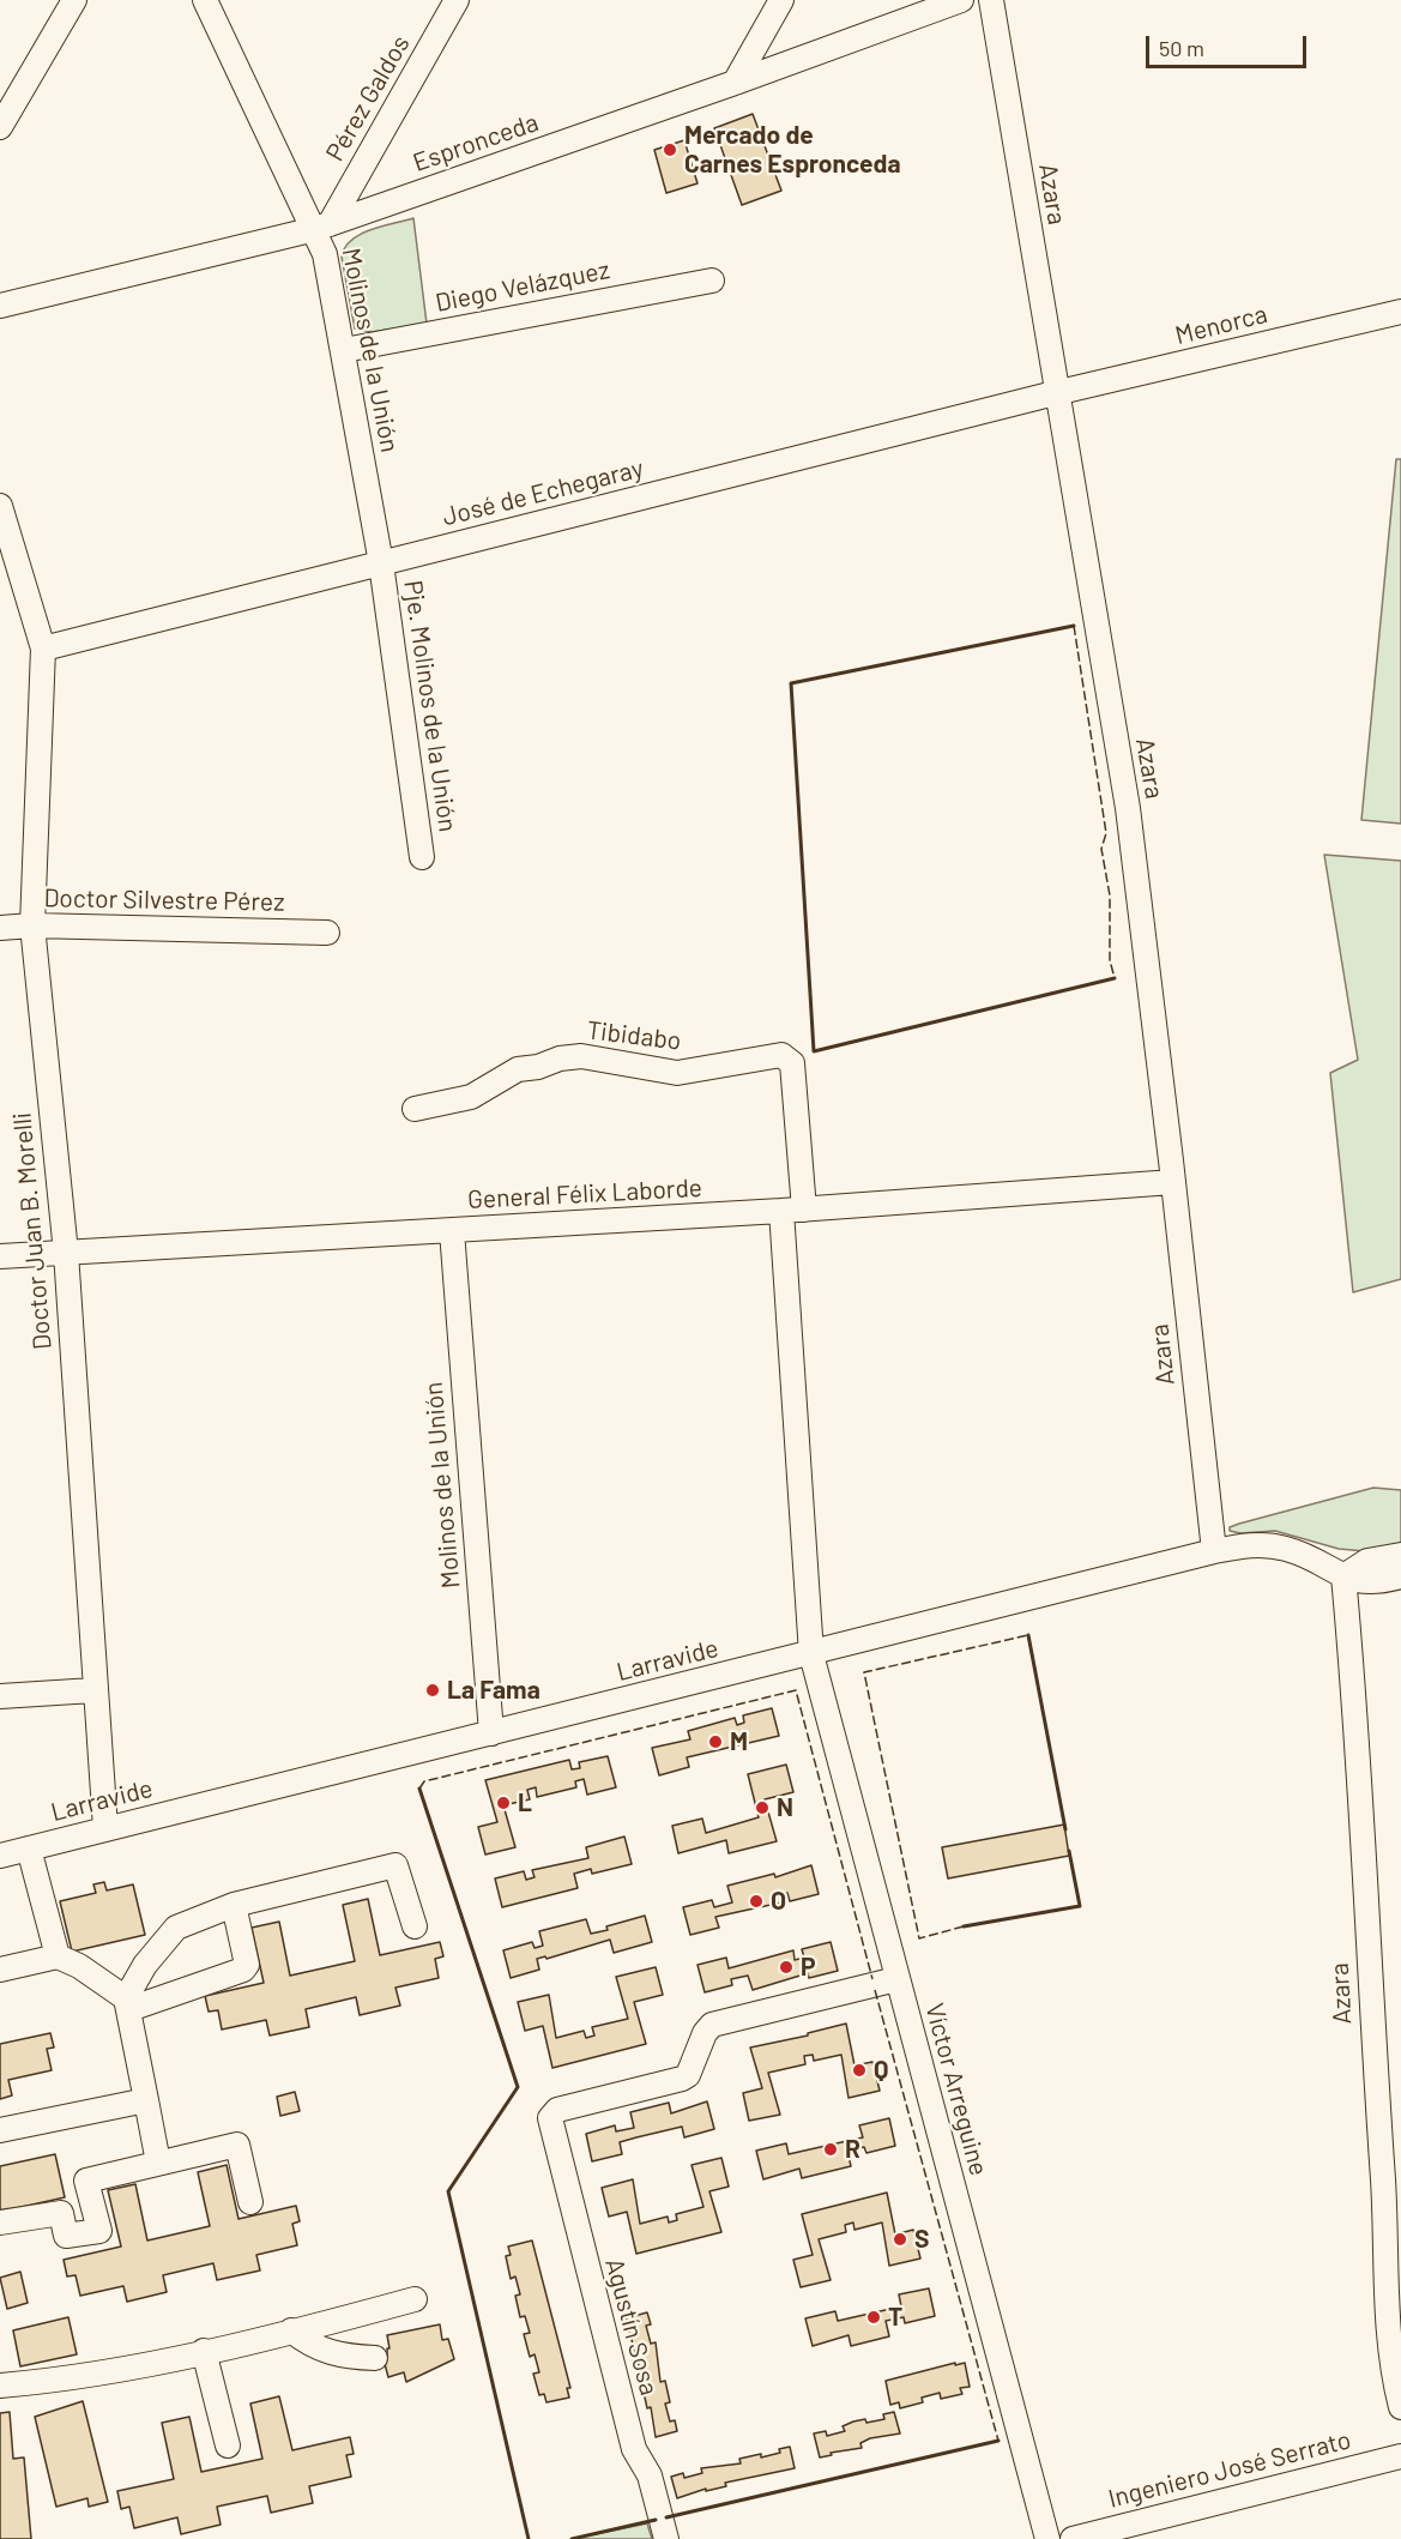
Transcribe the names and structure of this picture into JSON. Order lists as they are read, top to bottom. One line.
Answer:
{"streets":{"street":["Pérez Galdos","Espronceda","Azara","Diego Velázquez","Menorca","Molinos de la Unión","José de Echegaray","Pje. Molinos de la Unión","Doctor Silvestre Pérez","Tibidabo","General Félix Laborde","Doctor Juan B. Morelli","Larravide","Víctor Arreguine","Agustín Sosa","Ingeniero José Serrato"]},"crossings":[["Pérez Galdos","Espronceda"],["Pérez Galdos","Molinos de la Unión"],["Espronceda","Molinos de la Unión"],["Azara","Menorca"],["Azara","José de Echegaray"],["Azara","General Félix Laborde"],["Azara","Larravide"],["Diego Velázquez","Molinos de la Unión"],["Menorca","José de Echegaray"],["Molinos de la Unión","José de Echegaray"],["Molinos de la Unión","Pje. Molinos de la Unión"],["Molinos de la Unión","General Félix Laborde"],["Molinos de la Unión","Larravide"],["José de Echegaray","Pje. Molinos de la Unión"],["José de Echegaray","Doctor Juan B. Morelli"],["Doctor Silvestre Pérez","Doctor Juan B. Morelli"],["Tibidabo","General Félix Laborde"],["Tibidabo","Larravide"],["Tibidabo","Víctor Arreguine"],["General Félix Laborde","Doctor Juan B. Morelli"],["Doctor Juan B. Morelli","Larravide"],["Larravide","Víctor Arreguine"],["Víctor Arreguine","Agustín Sosa"]],"places":["Mercado de Carnes Espronceda","La Fama","M","L","N","O","P","Q","R","S","T"],"scale_bar":"50 m"}
